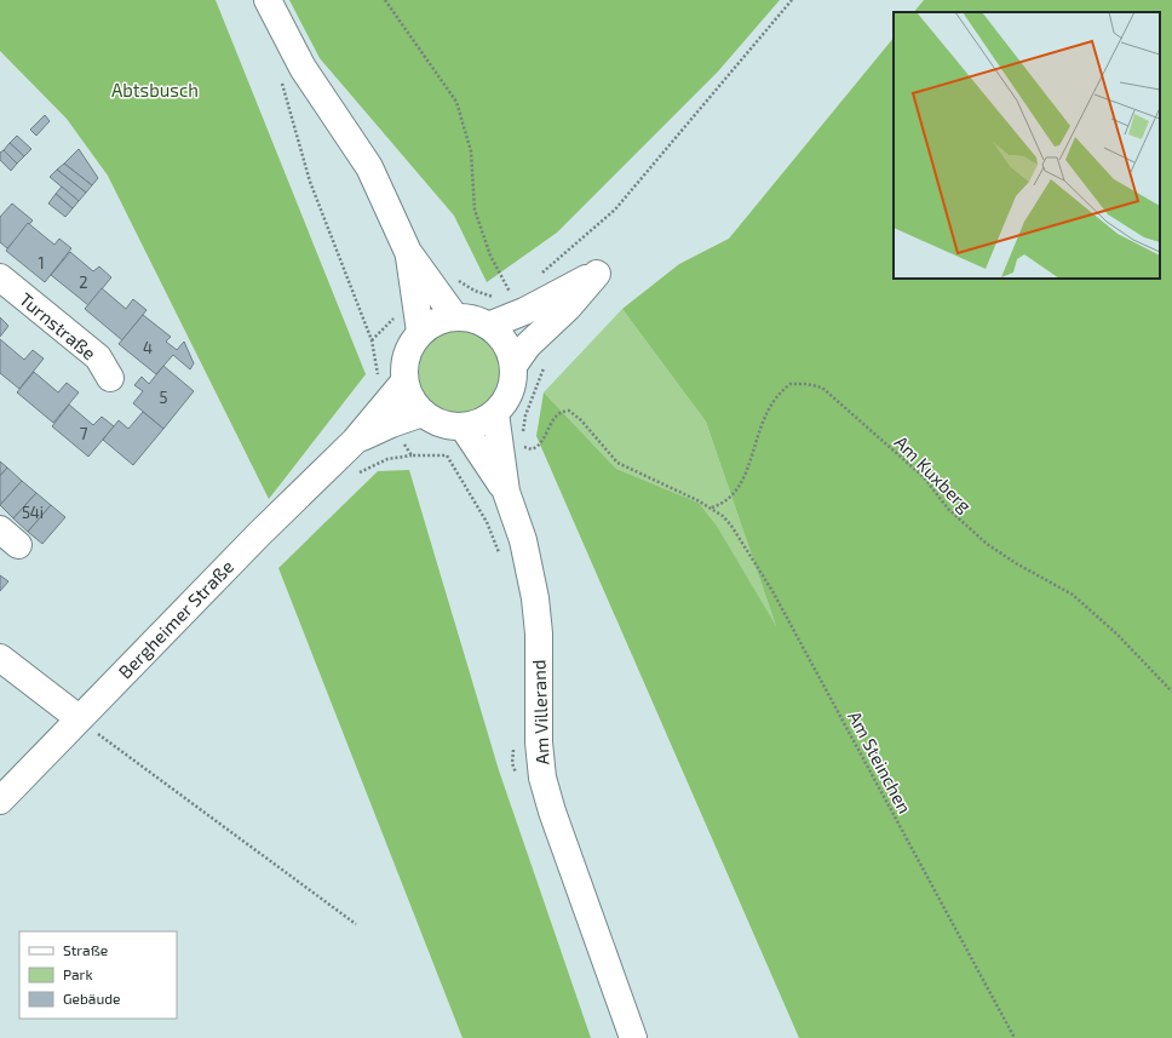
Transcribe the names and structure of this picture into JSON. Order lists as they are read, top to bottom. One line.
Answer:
{"streets":{"main road":["Turnstraße","Bergheimer Straße","Am Villerand"],"path":["Am Kuxberg","Am Steinchen"]},"crossings":[["Am Kuxberg","Am Steinchen"],["Bergheimer Straße","Am Villerand"]],"parks":["Abtsbusch"],"house_numbers":["1","2","4","5","7","54i"],"legend":["Straße","Park","Gebäude"]}
